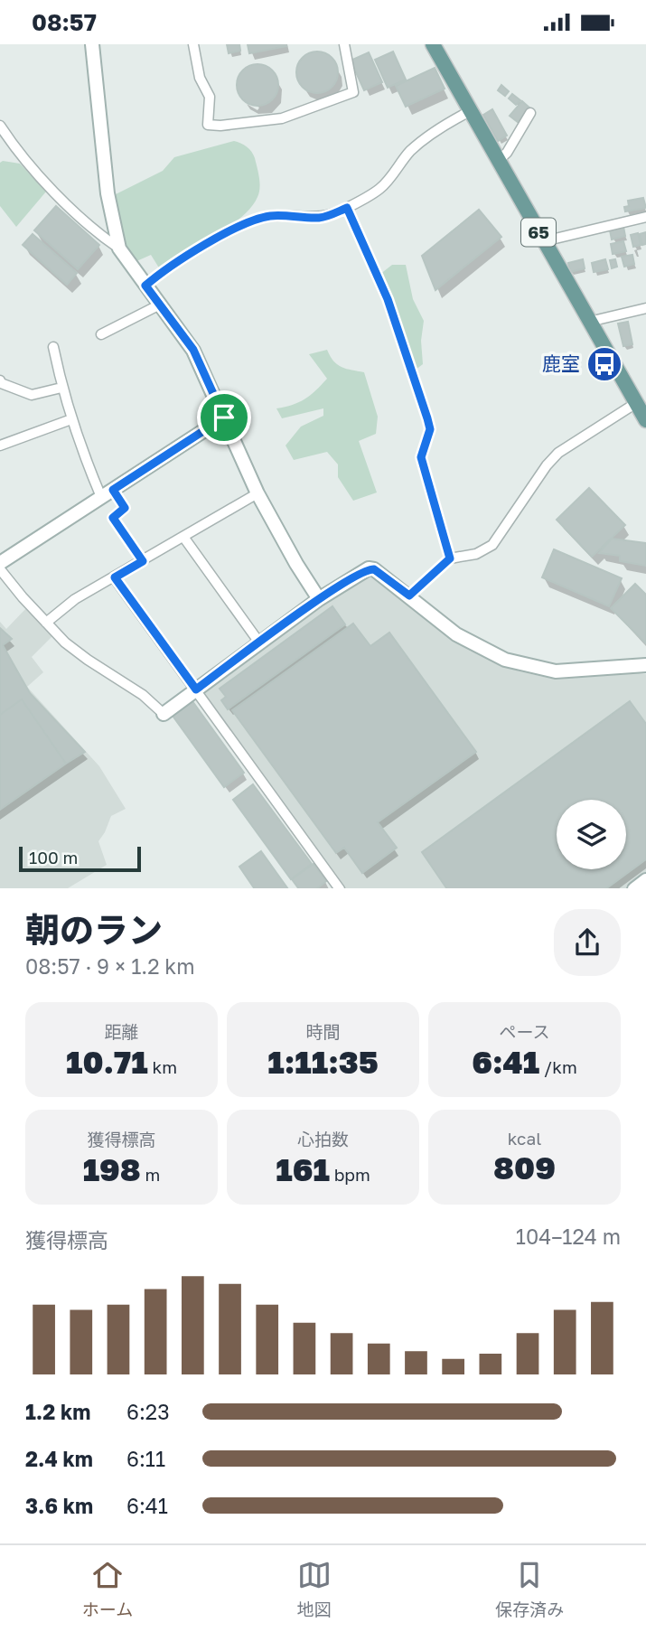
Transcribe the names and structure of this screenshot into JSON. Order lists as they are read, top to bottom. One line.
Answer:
{"streets":{"main road":["65"]},"places":{"bus stop":["鹿室"]},"scale_bar":"100 m","page":{"status":"08:57","scale":"100 m","heading":["朝のラン","08:57 · 9 × 1.2 km"],"stats":[["距離","10.71 km"],["時間","1:11:35"],["ペース","6:41 /km"],["獲得標高","198 m"],["心拍数","161 bpm"],["kcal","809"]],"chart":["獲得標高","104–124 m"],"list":[{"name":"1.2 km","note":"6:23"},{"name":"2.4 km","note":"6:11"},{"name":"3.6 km","note":"6:41"}],"tabs":["ホーム","地図","保存済み"]}}
